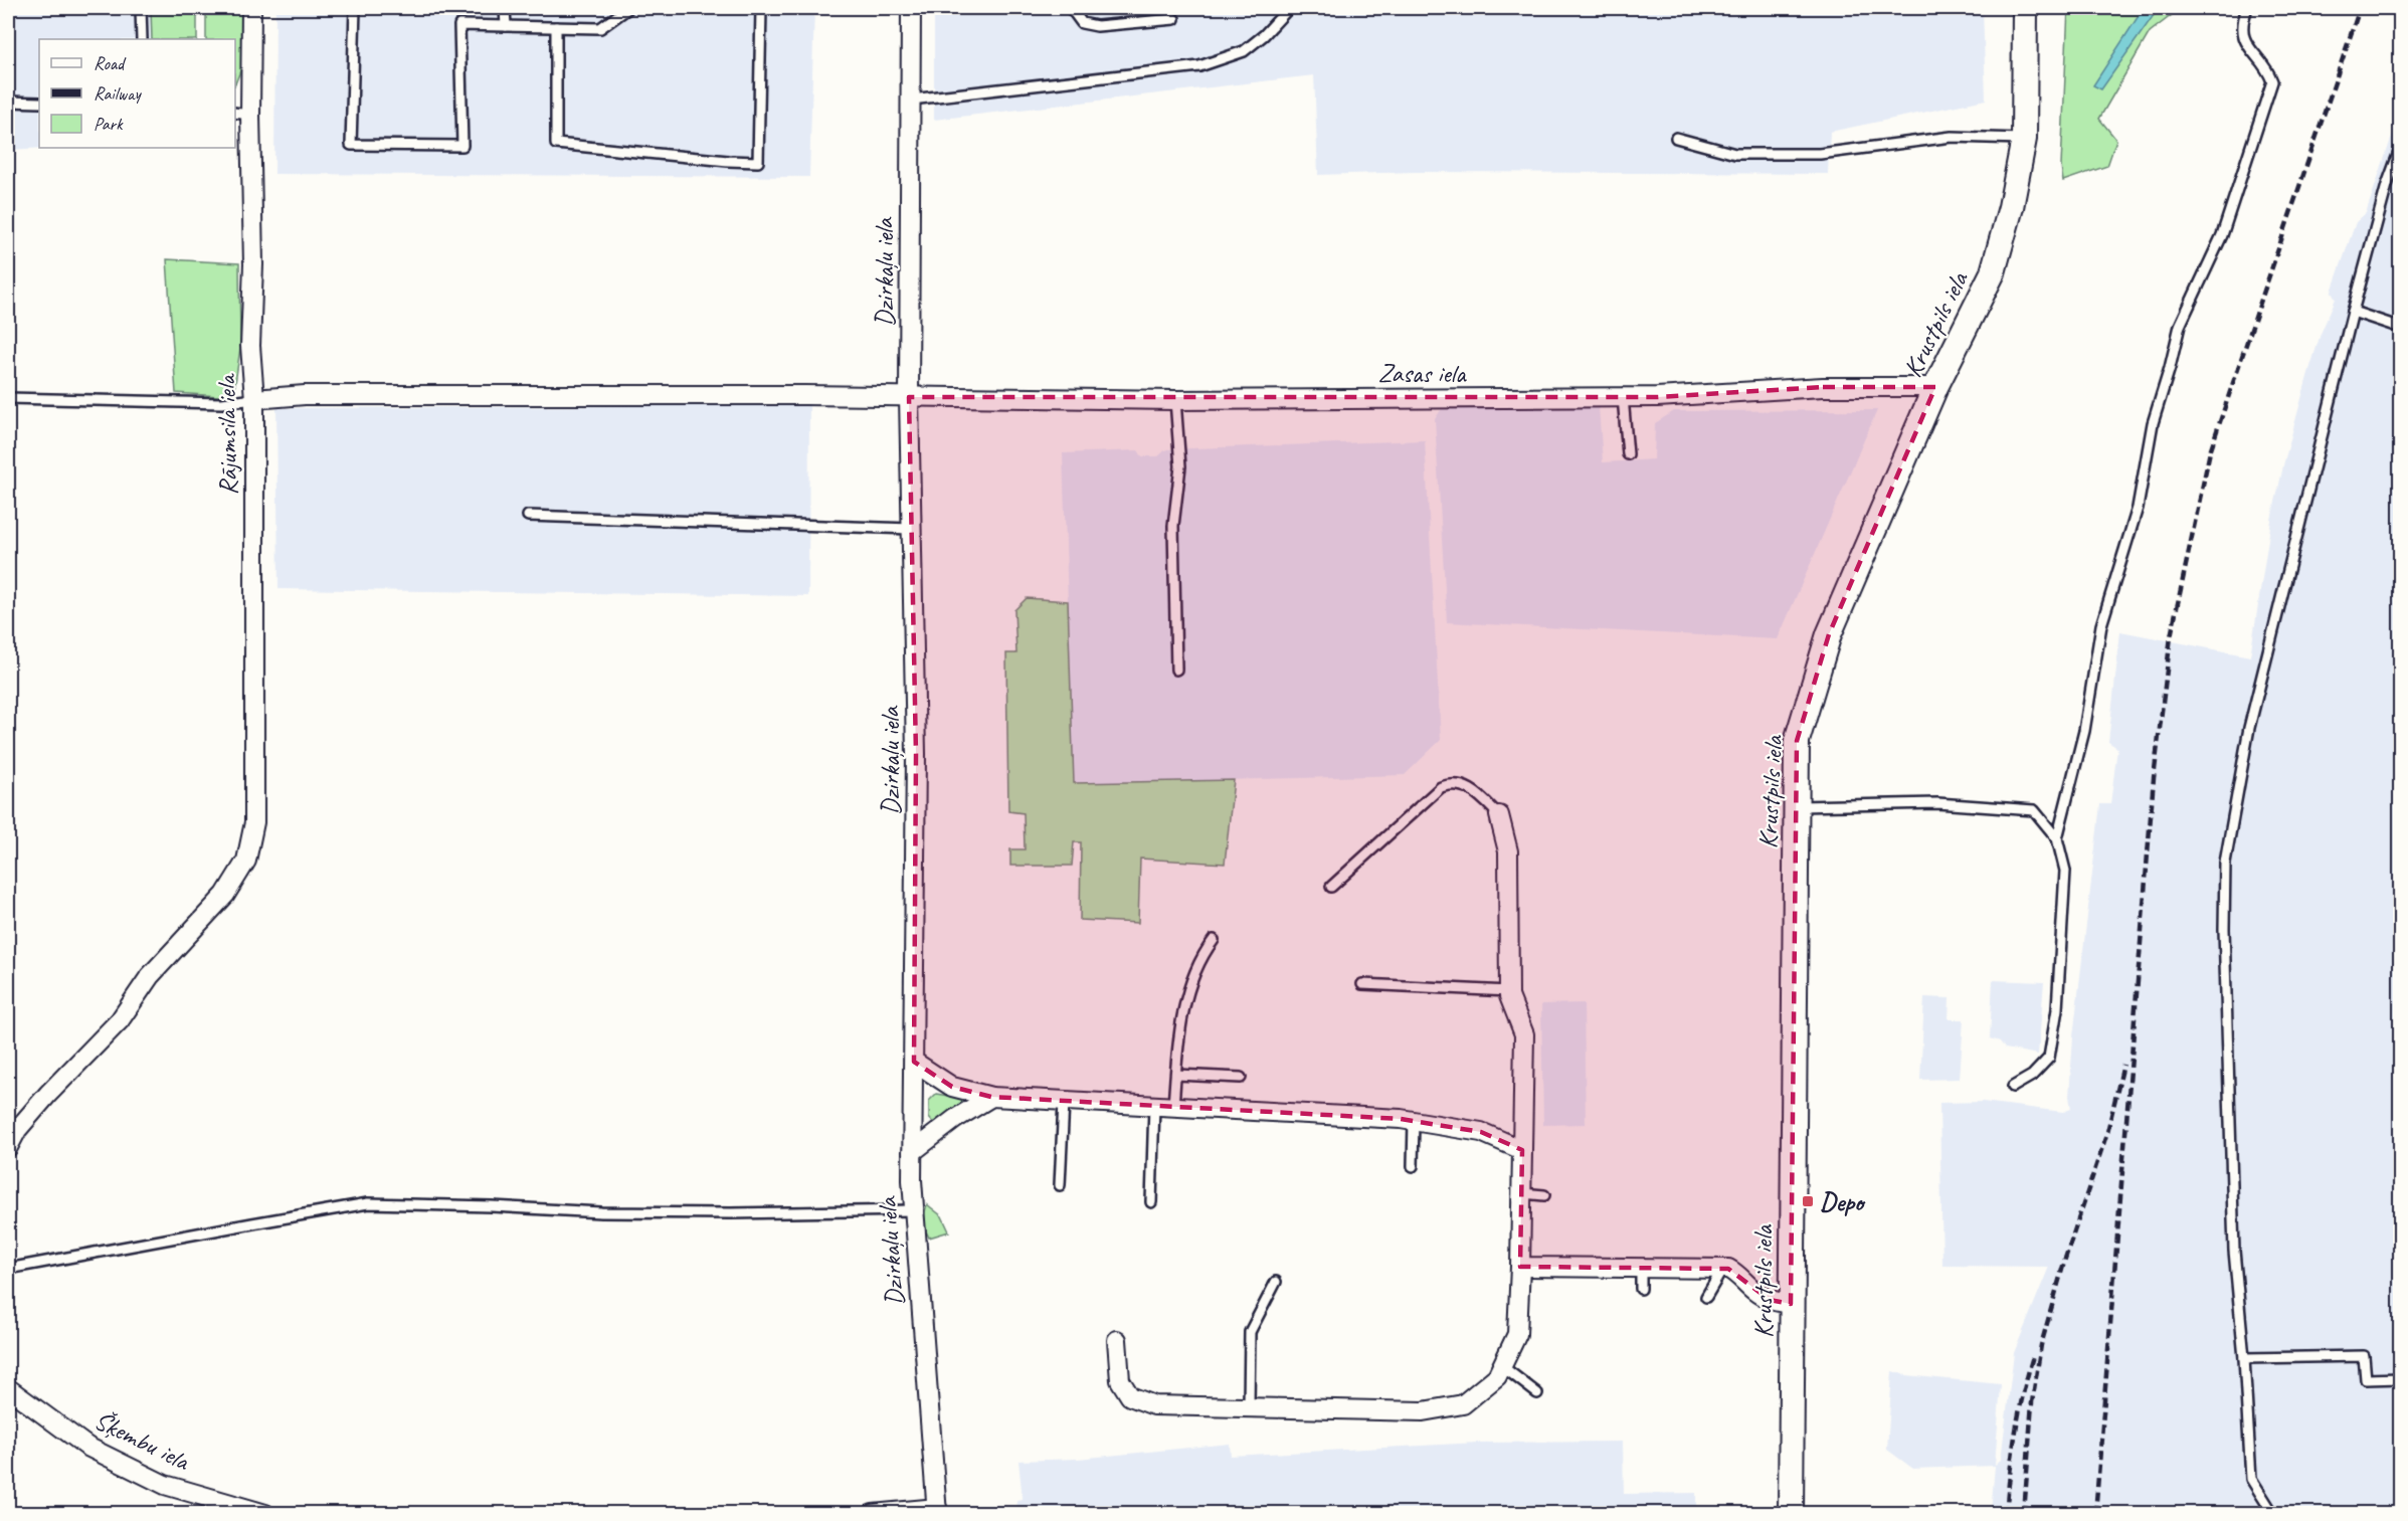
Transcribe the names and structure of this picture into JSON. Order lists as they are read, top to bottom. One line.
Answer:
{"streets":{"main road":["Krustpils iela"],"street":["Dzirkaļu iela","Zasas iela","Rājumsila iela","Šķembu iela"]},"crossings":[["Dzirkaļu iela","Zasas iela"],["Krustpils iela","Zasas iela"],["Zasas iela","Rājumsila iela"]],"places":{"transit":["Depo"]},"legend":["Road","Railway","Park"]}
